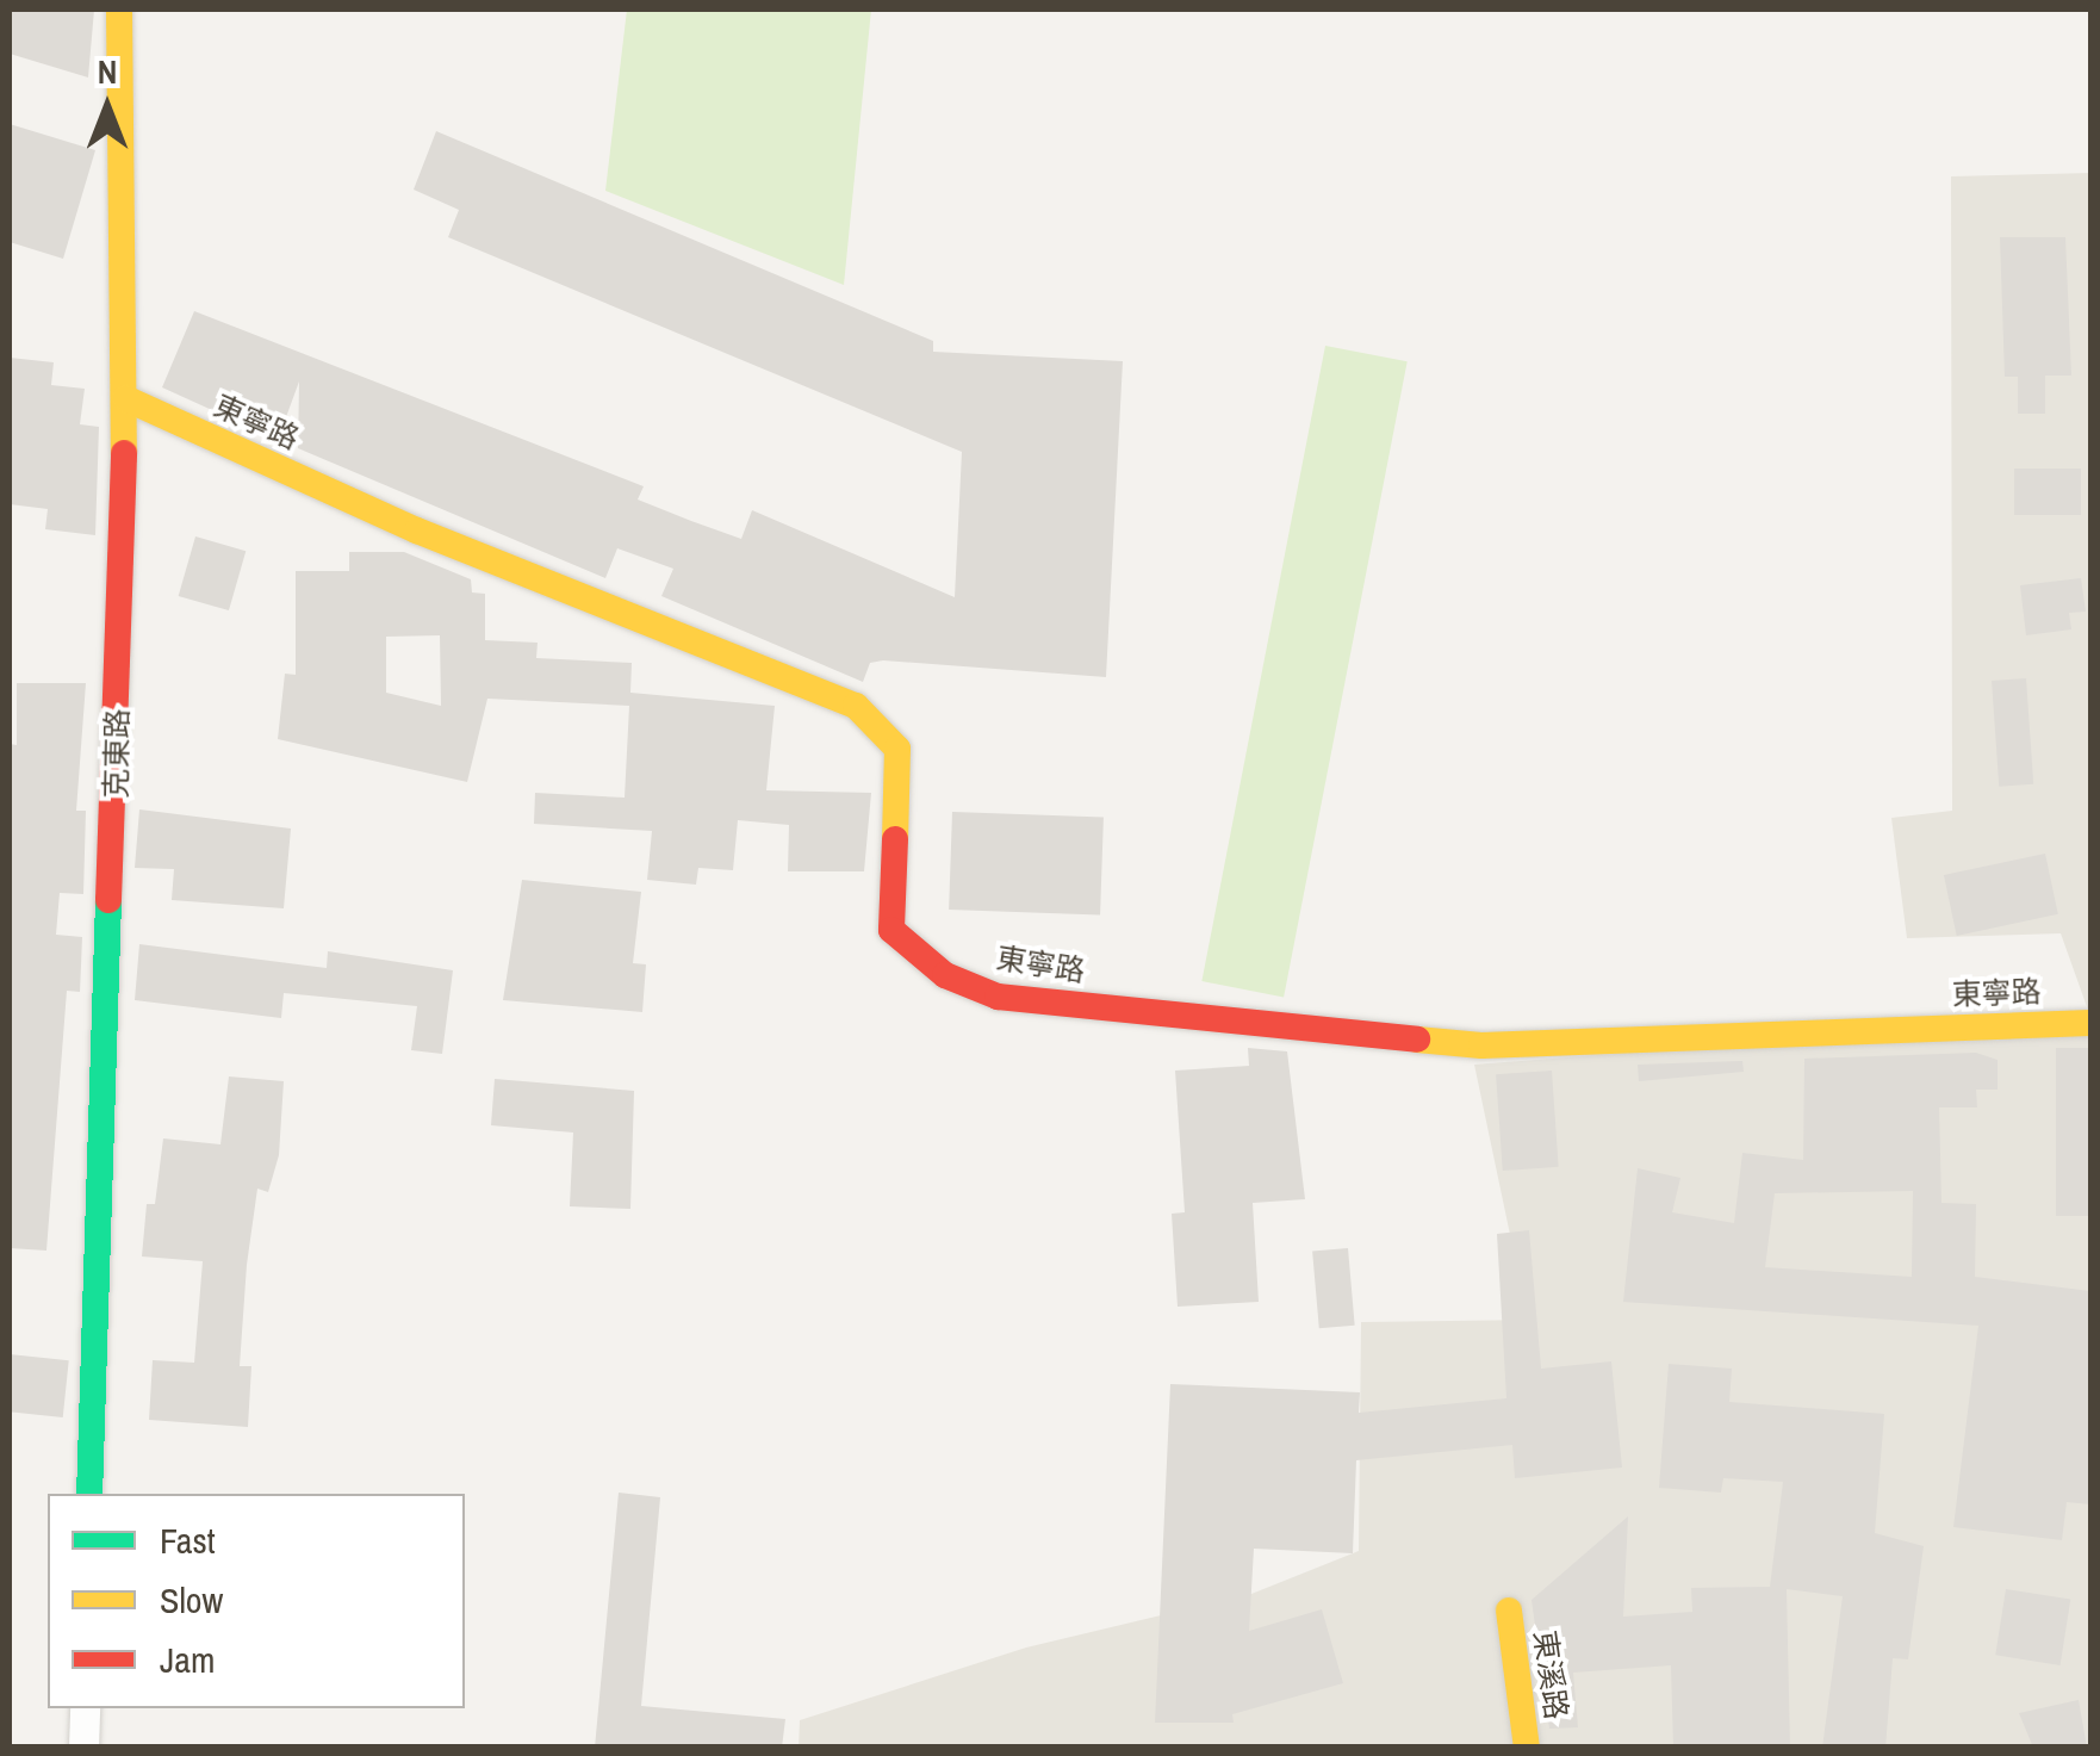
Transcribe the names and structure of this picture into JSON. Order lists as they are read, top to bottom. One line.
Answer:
{"streets":{"street":["東寧路","克東路","東溪路"]},"crossings":[["東寧路","克東路"]],"legend":["Fast","Slow","Jam"],"north":"top"}
